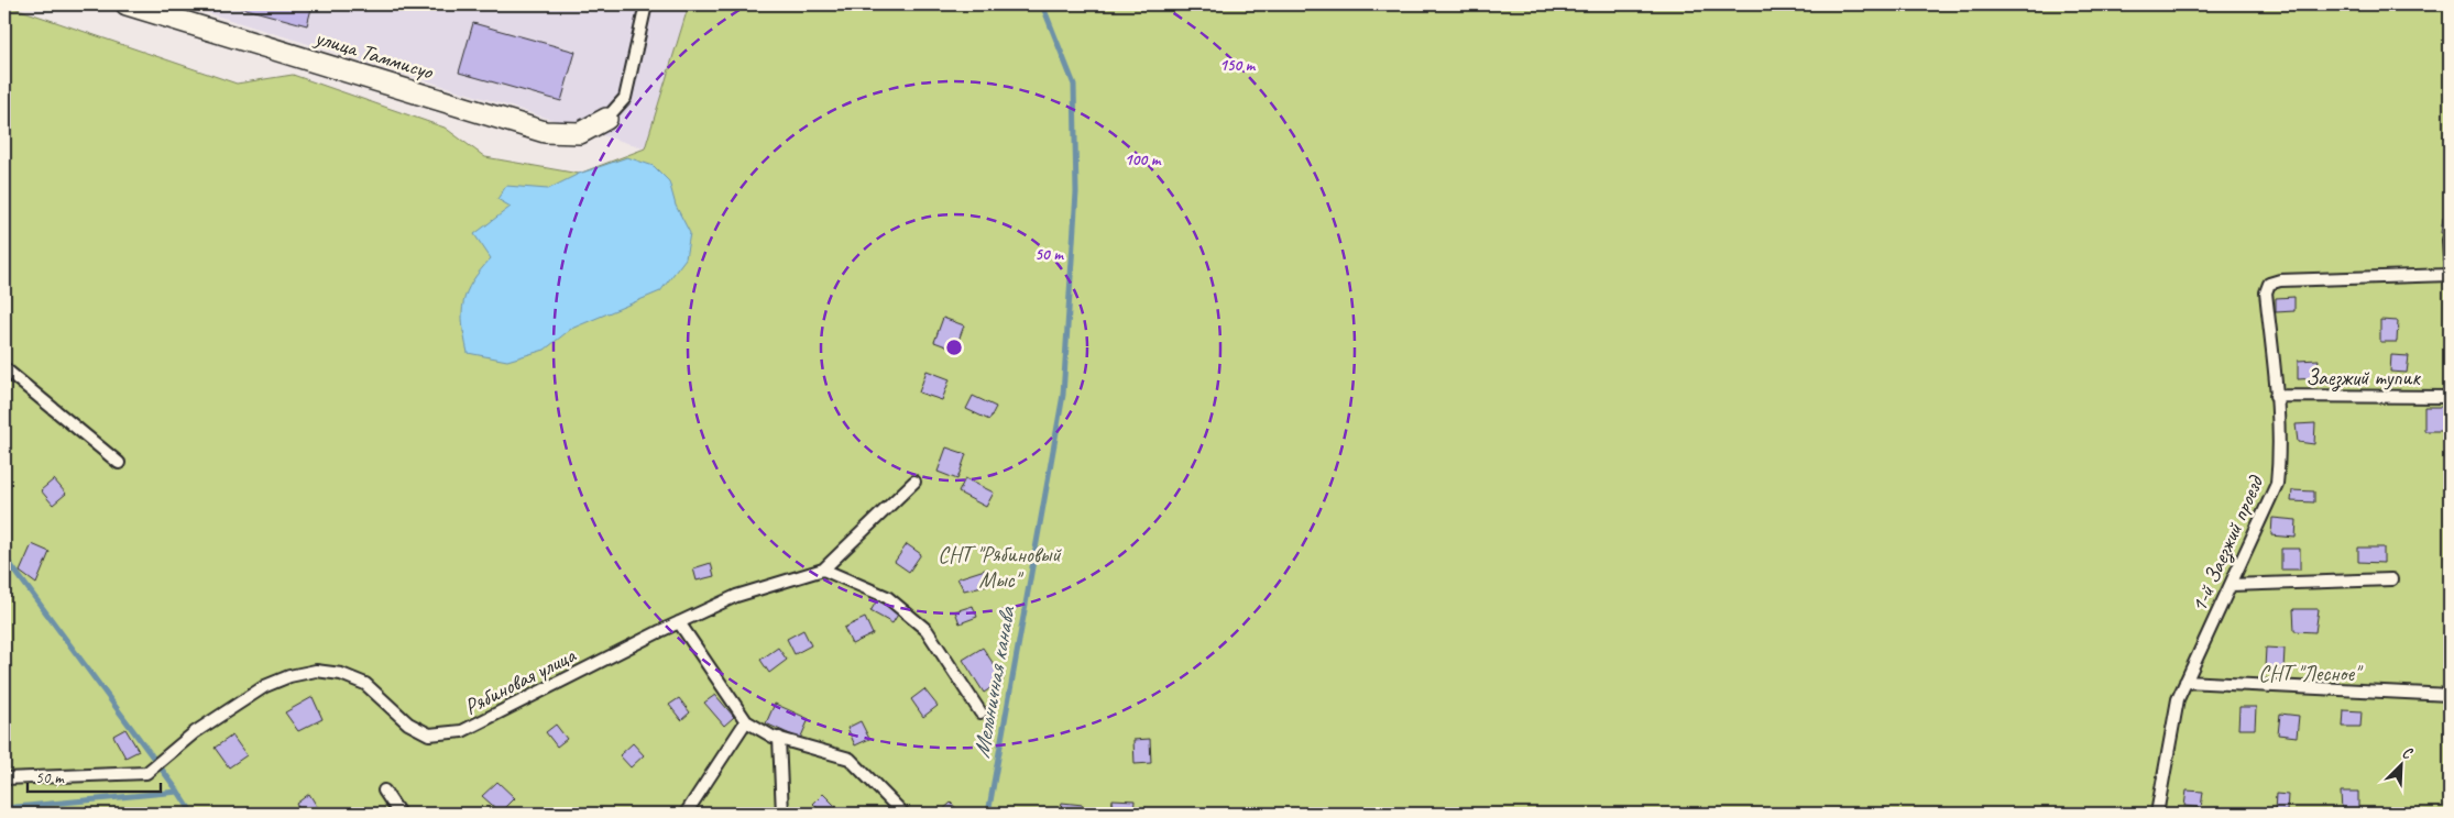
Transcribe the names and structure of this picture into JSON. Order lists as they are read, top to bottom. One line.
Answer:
{"streets":{"street":["улица Таммисуо"],"lane":["Заезжий тупик","1-й Заезжий проезд","Рябиновая улица"]},"crossings":[["Заезжий тупик","1-й Заезжий проезд"]],"water":["Мельничная канава"],"parks":["СНТ \"Рябиновый Мыс\"","СНТ \"Лесное\""],"scale_bar":"50 m","north":"top right","rings":["150 m","100 m","50 m"]}
